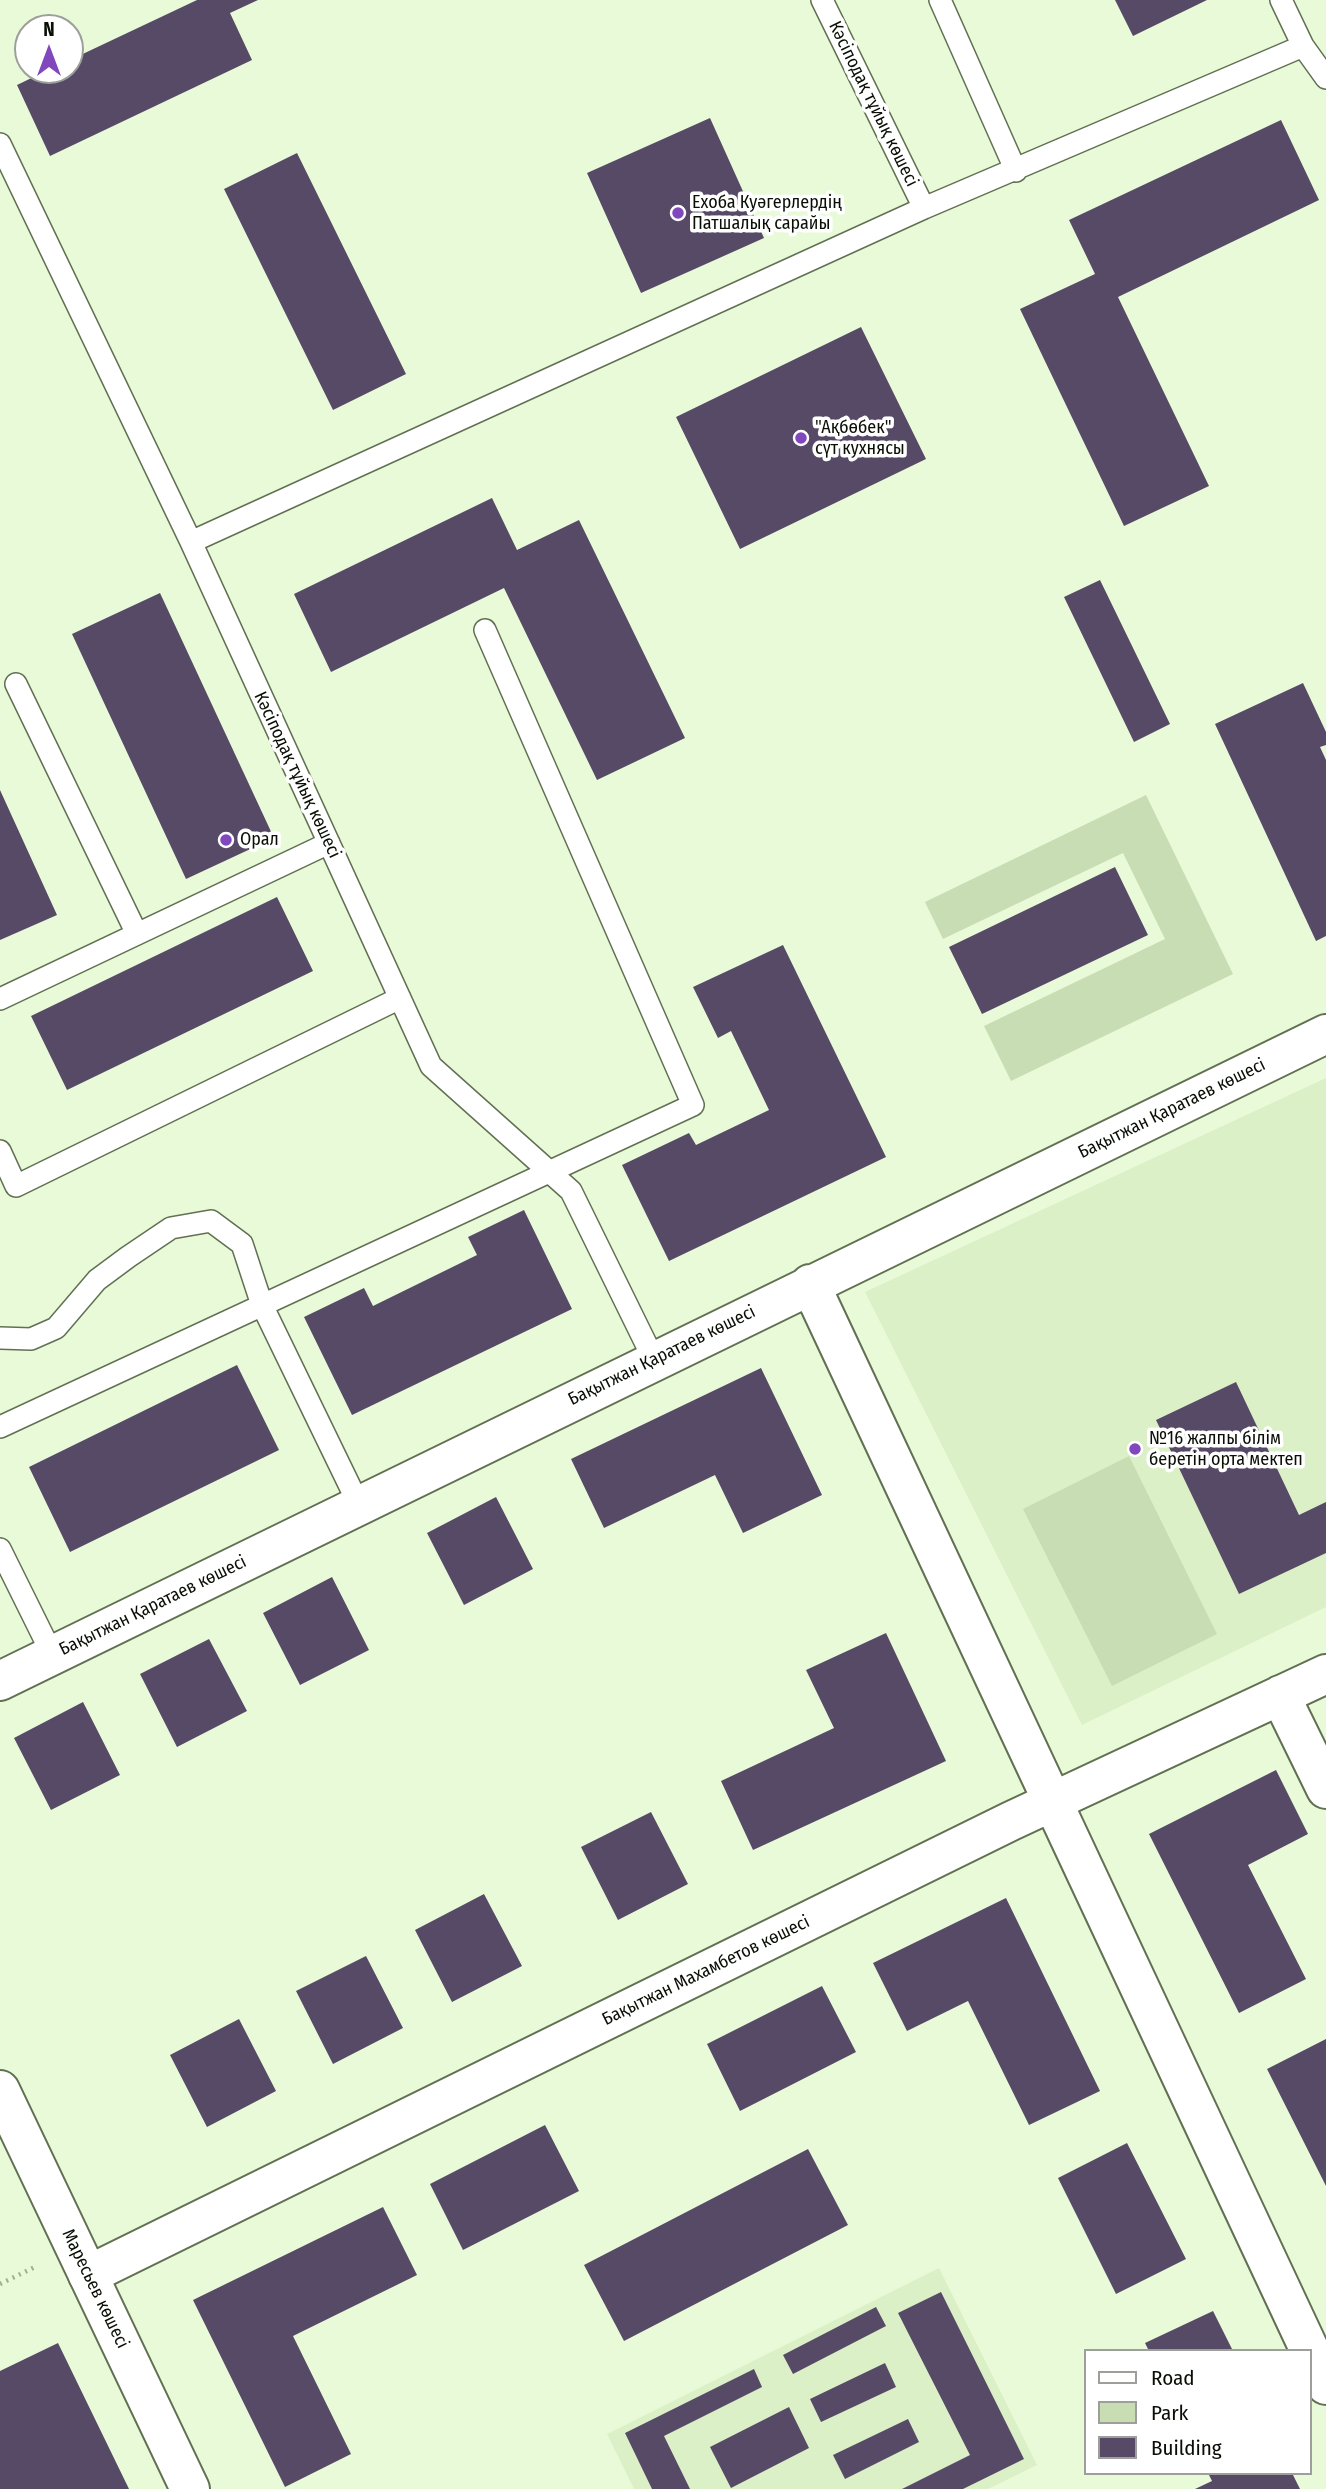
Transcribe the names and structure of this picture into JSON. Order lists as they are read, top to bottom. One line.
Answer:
{"streets":{"street":["Бақытжан Қаратаев көшесі","Бақытжан Махамбетов көшесі","Маресьев көшесі"],"lane":["Кәсіподақ тұйық көшесі"]},"crossings":[["Кәсіподақ тұйық көшесі","Бақытжан Қаратаев көшесі"],["Бақытжан Махамбетов көшесі","Маресьев көшесі"]],"places":["Ехоба Куәгерлердің Патшалық сарайы","\"Ақбөбек\" сүт кухнясы","Орал","№16 жалпы білім беретін орта мектеп"],"legend":["Road","Park","Building"],"north":"top"}
